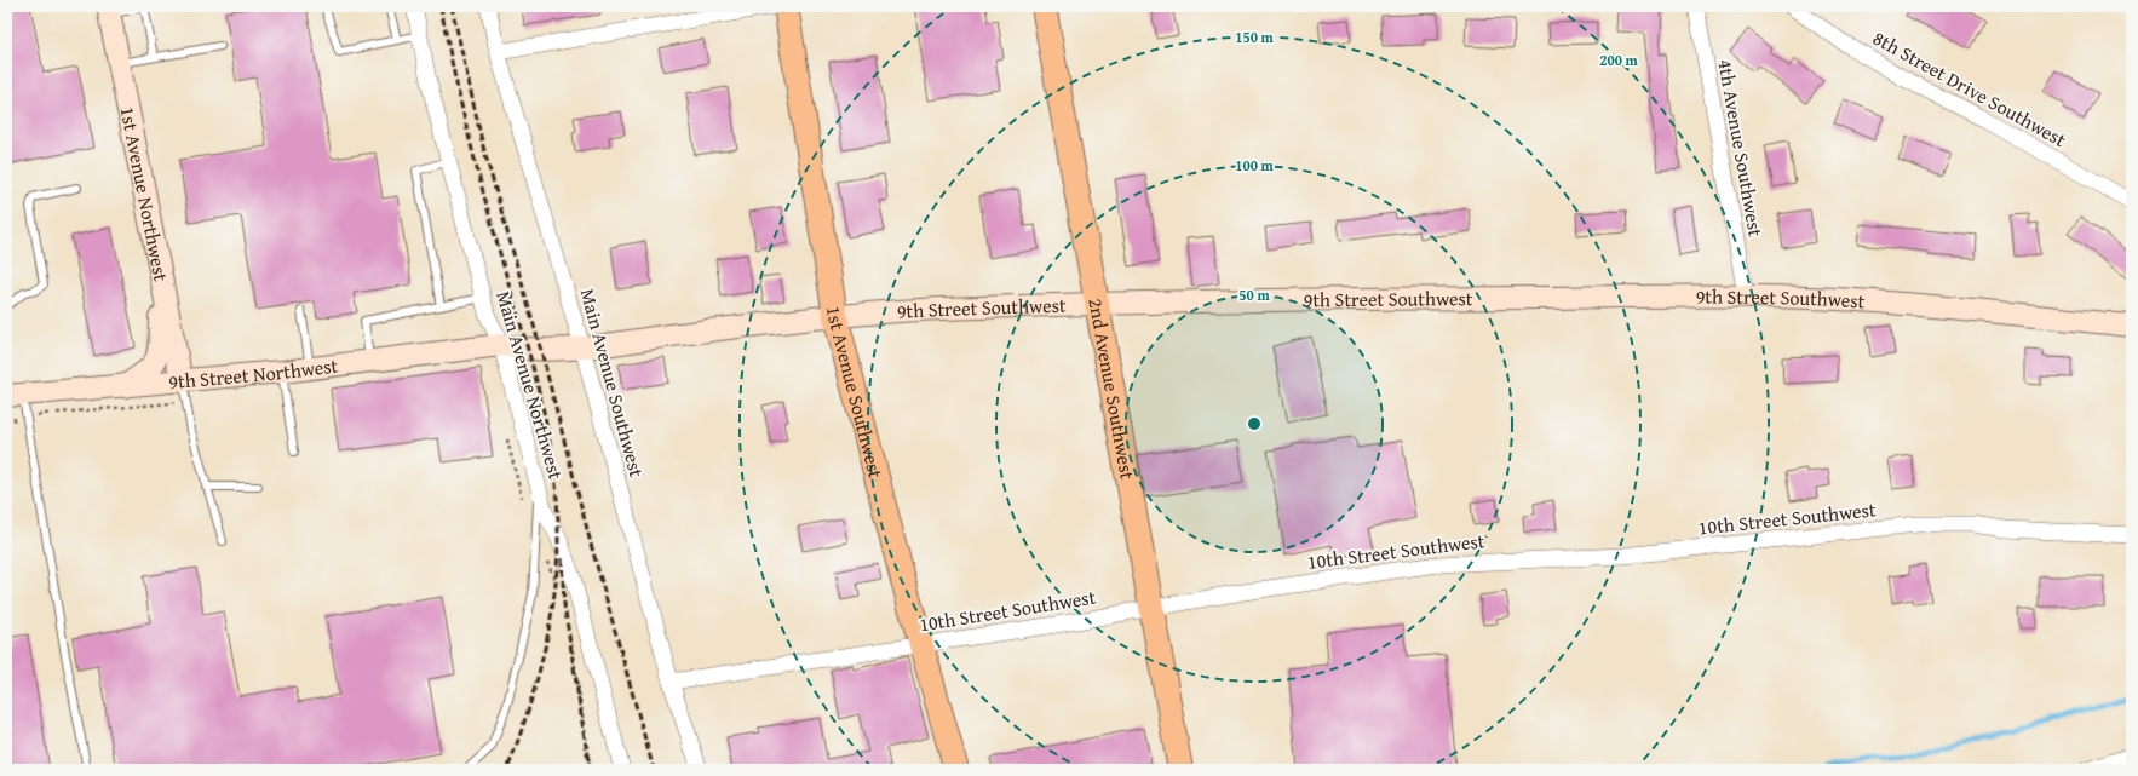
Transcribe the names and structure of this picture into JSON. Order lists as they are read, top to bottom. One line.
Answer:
{"streets":{"main road":["2nd Avenue Southwest","1st Avenue Southwest"],"street":["8th Street Drive Southwest","4th Avenue Southwest","1st Avenue Northwest","9th Street Southwest","9th Street Northwest","Main Avenue Southwest","Main Avenue Northwest","10th Street Southwest"]},"crossings":[["4th Avenue Southwest","9th Street Southwest"],["1st Avenue Northwest","9th Street Northwest"],["9th Street Southwest","9th Street Northwest"],["9th Street Southwest","Main Avenue Southwest"],["9th Street Southwest","Main Avenue Northwest"],["9th Street Southwest","2nd Avenue Southwest"],["9th Street Southwest","1st Avenue Southwest"],["9th Street Northwest","Main Avenue Northwest"],["Main Avenue Southwest","10th Street Southwest"],["2nd Avenue Southwest","10th Street Southwest"],["1st Avenue Southwest","10th Street Southwest"]],"rings":["150 m","200 m","100 m","50 m"]}
